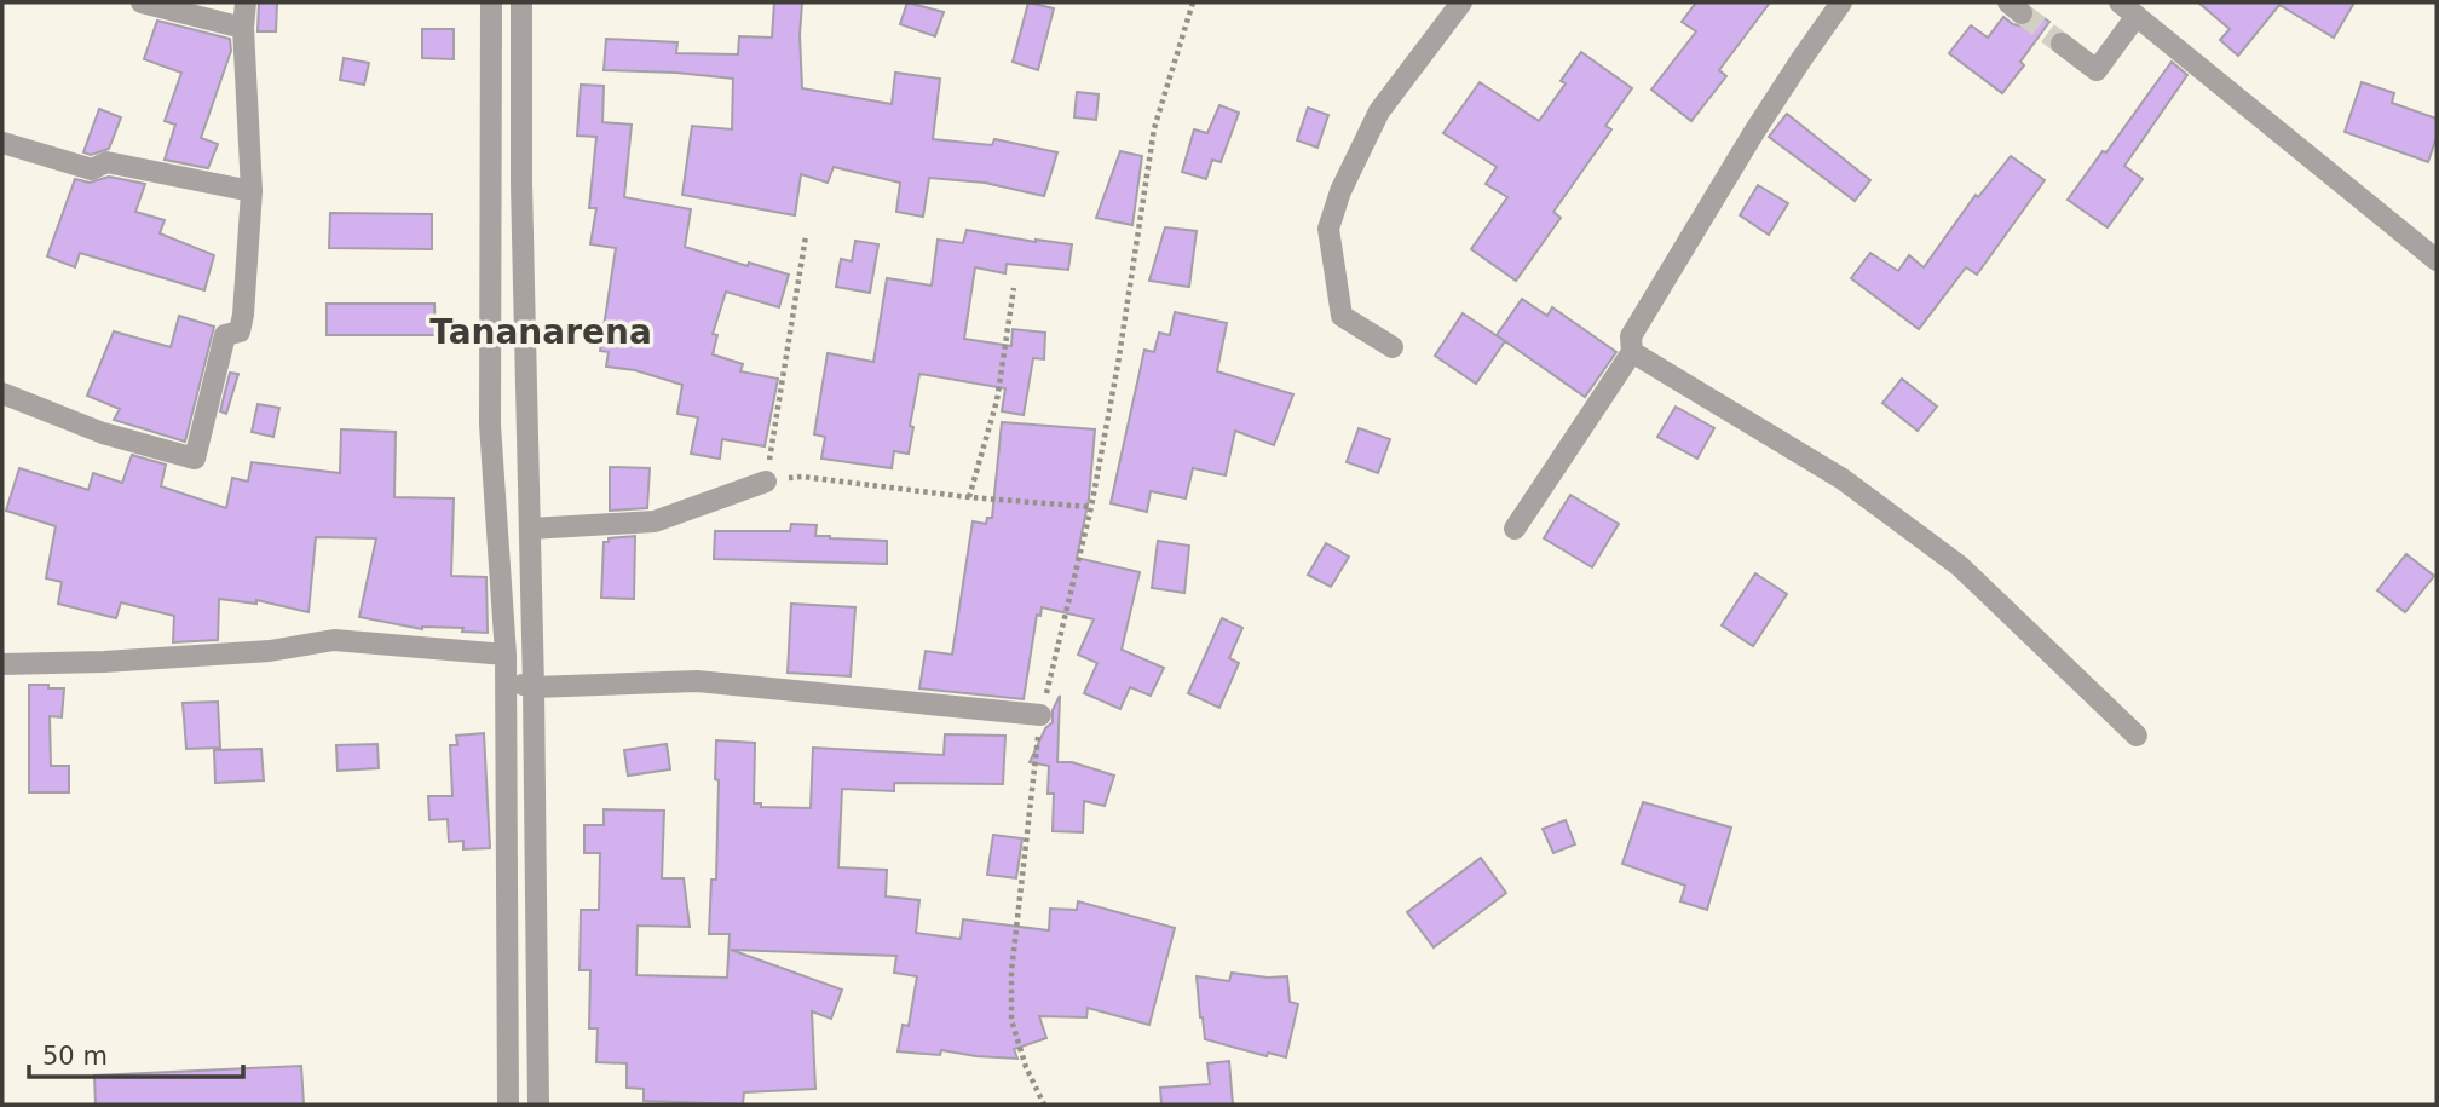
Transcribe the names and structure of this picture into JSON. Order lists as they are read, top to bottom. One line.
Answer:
{"districts":["Tananarena"],"scale_bar":"50 m"}
